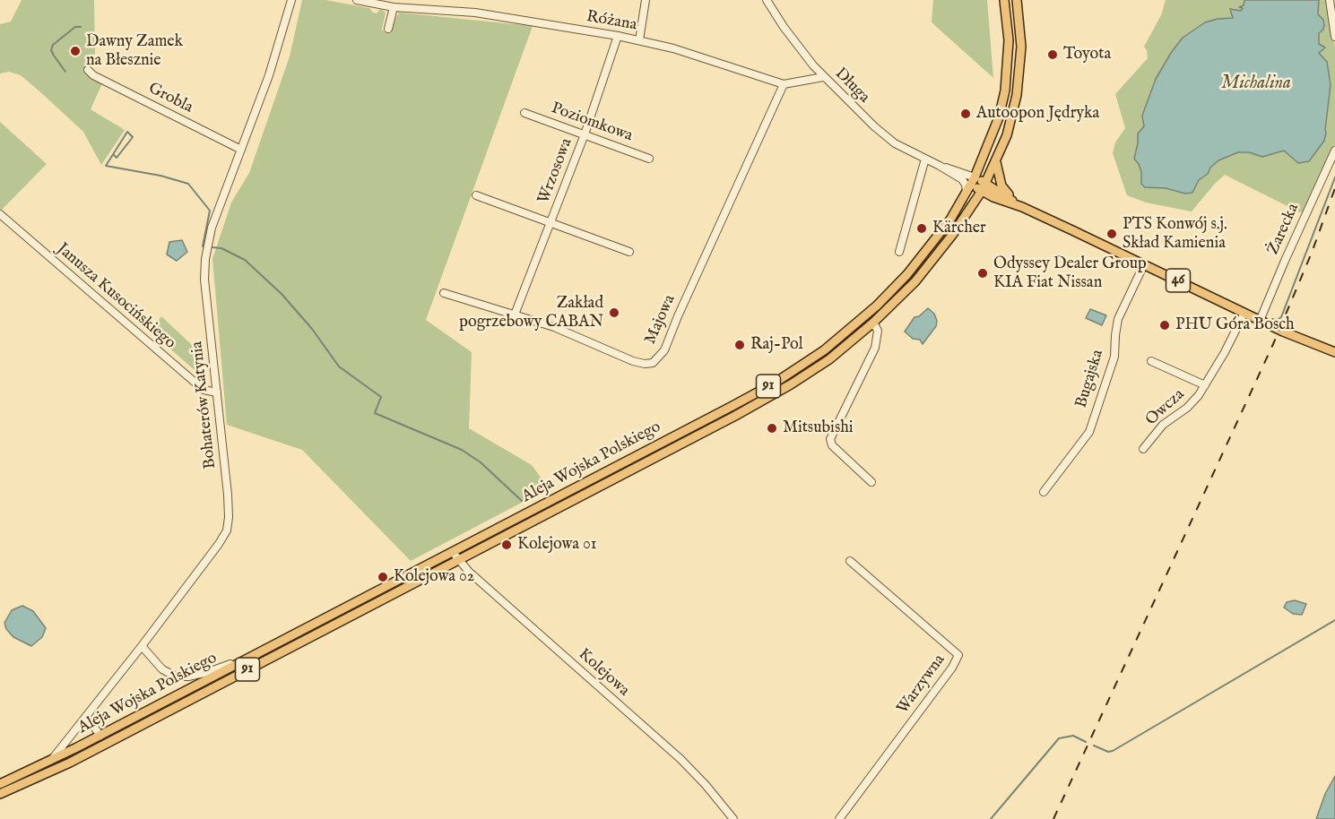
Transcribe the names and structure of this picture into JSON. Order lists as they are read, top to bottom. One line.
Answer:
{"streets":{"main road":["46","91","Aleja Wojska Polskiego"],"street":["Różana","Długa","Grobla","Poziomkowa","Wrzosowa","Żarecka","Janusza Kusocińskiego","Majowa","Bugajska","Bohaterów Katynia","Owcza","Kolejowa","Warzywna"]},"crossings":[["Różana","Długa"],["Różana","Wrzosowa"],["Różana","Majowa"],["Długa","Aleja Wojska Polskiego"],["Grobla","Bohaterów Katynia"],["Poziomkowa","Wrzosowa"],["Wrzosowa","Majowa"],["Żarecka","46"],["46","Bugajska"],["46","Owcza"],["46","Aleja Wojska Polskiego"],["Janusza Kusocińskiego","Bohaterów Katynia"],["Bohaterów Katynia","Aleja Wojska Polskiego"],["Aleja Wojska Polskiego","Kolejowa"]],"water":["Michalina"],"places":["Dawny Zamek na Błesznie","Toyota","Autoopon Jędryka","Kärcher","PTS Konwój s.j. Skład Kamienia","Odyssey Dealer Group KIA Fiat Nissan","Zakład pogrzebowy CABAN","PHU Góra Bosch","Raj-Pol","Mitsubishi","Kolejowa 01","Kolejowa 02"]}
